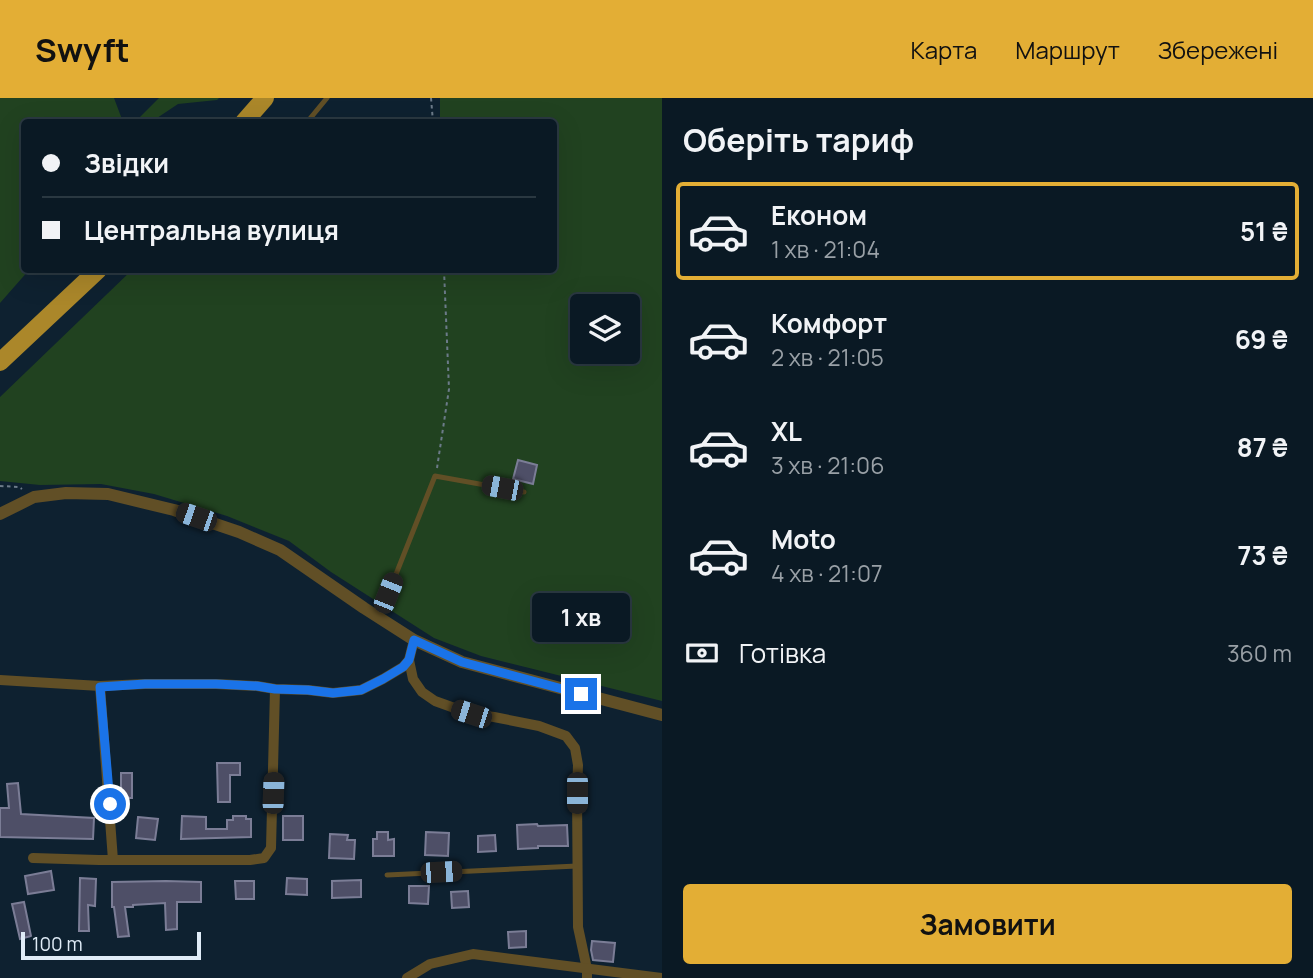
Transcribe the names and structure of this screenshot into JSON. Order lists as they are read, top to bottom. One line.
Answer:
{"scale_bar":"100 m","page":{"header":"Swyft","nav":["Карта","Маршрут","Збережені"],"heading":"Оберіть тариф","banner":["Звідки","Центральна вулиця"],"list":[{"name":"Економ","note":"1 хв · 21:04","value":"51 ₴"},{"name":"Комфорт","note":"2 хв · 21:05","value":"69 ₴"},{"name":"XL","note":"3 хв · 21:06","value":"87 ₴"},{"name":"Moto","note":"4 хв · 21:07","value":"73 ₴"}],"bubble":"1 хв","pay":["Готівка","360 m"],"buttons":"Замовити","scale":"100 m"}}
